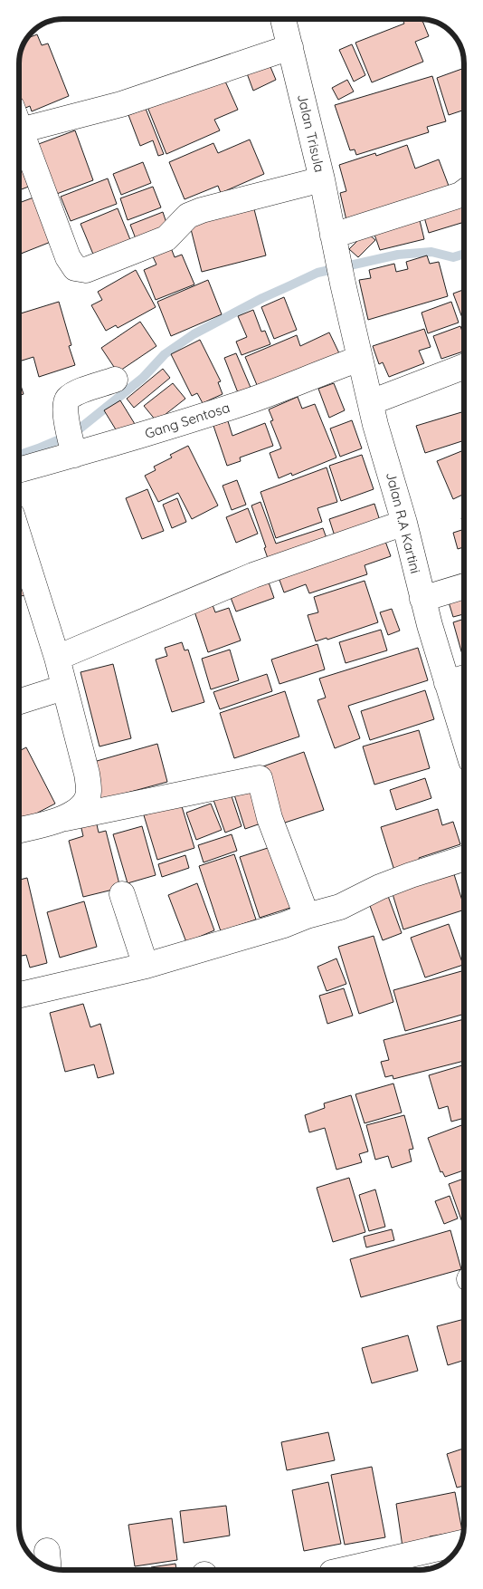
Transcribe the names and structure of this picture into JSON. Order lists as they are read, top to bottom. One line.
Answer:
{"streets":{"street":["Jalan Trisula","Gang Sentosa","Jalan R.A Kartini"]},"crossings":[["Jalan Trisula","Jalan R.A Kartini"],["Gang Sentosa","Jalan R.A Kartini"]]}
